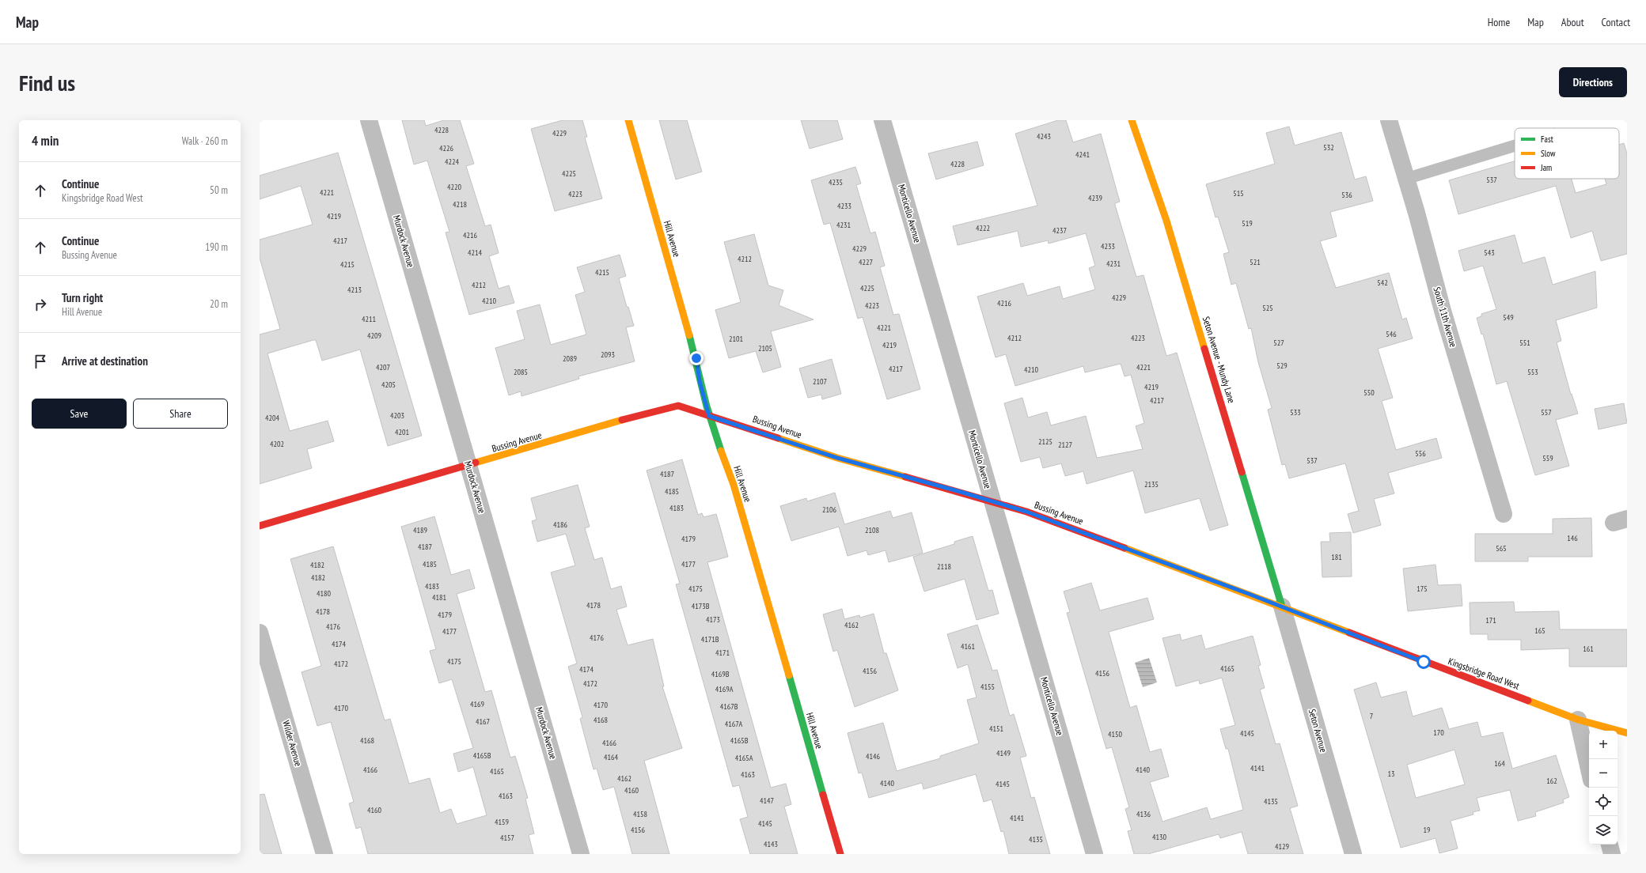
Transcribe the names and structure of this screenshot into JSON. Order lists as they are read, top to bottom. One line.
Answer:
{"streets":{"street":["Monticello Avenue","Hill Avenue","Murdock Avenue","South 11th Avenue","Seton Avenue - Mundy Lane","Bussing Avenue","Kingsbridge Road West","Seton Avenue","Wilder Avenue"]},"crossings":[["Monticello Avenue","Bussing Avenue"],["Hill Avenue","Bussing Avenue"],["Murdock Avenue","Bussing Avenue"],["Seton Avenue - Mundy Lane","Bussing Avenue"],["Seton Avenue - Mundy Lane","Kingsbridge Road West"],["Seton Avenue - Mundy Lane","Seton Avenue"],["Bussing Avenue","Kingsbridge Road West"],["Bussing Avenue","Seton Avenue"],["Kingsbridge Road West","Seton Avenue"]],"house_numbers":["4228","4229","4243","532","4226","4241","4224","4228","4225","537","4235","4220","4221","515","4223","536","4239","4218","4233","4219","519","4231","4222","4237","4216","4217","4233","4229","4214","543","4212","4227","521","4231","4215","4215","542","4212","4225","4213","4229","4210","4216","4223","525","549","4211","4221","546","4209","4212","4223","2101","527","551","4219","2105","2093","2089","529","4207","4221","4217","4210","2085","553","2107","4205","4219","550","4217","533","557","4203","4204","4201","2125","4202","2127","556","559","537","4187","2135","4185","4183","2106","4186","4189","2108","146","4179","4187","565","181","4185","4177","4182","2118","4182","4183","4175","175","4180","4181","4178","4173B","4178","4179","4173","171","4162","4176","165","4177","4176","4171B","4174","4161","161","4171","4175","4172","4165","4174","4156","4156","4169B","4172","4155","4169A","4169","4170","4167B","4170","7","4168","4167","4167A","4151","170","4145","4150","4168","4165B","4166","4149","4165B","4146","4164","4165A","164","4141","4166","4140","4165","13","4163","4162","162","4140","4145","4160","4163","4147","4135","4160","4158","4136","4141","4159","4145","4156","19","4130","4157","4135","4143","4129"],"legend":["Fast","Slow","Jam"],"page":{"header":"Map","nav":["Home","Map","About","Contact"],"buttons":["Directions",["Save","Share"]],"title":"Find us","heading":["4 min","Walk · 260 m"],"list":[["Continue","Kingsbridge Road West","50 m"],["Continue","Bussing Avenue","190 m"],["Turn right","Hill Avenue","20 m"],"Arrive at destination"],"map_buttons":["+","−"]}}
